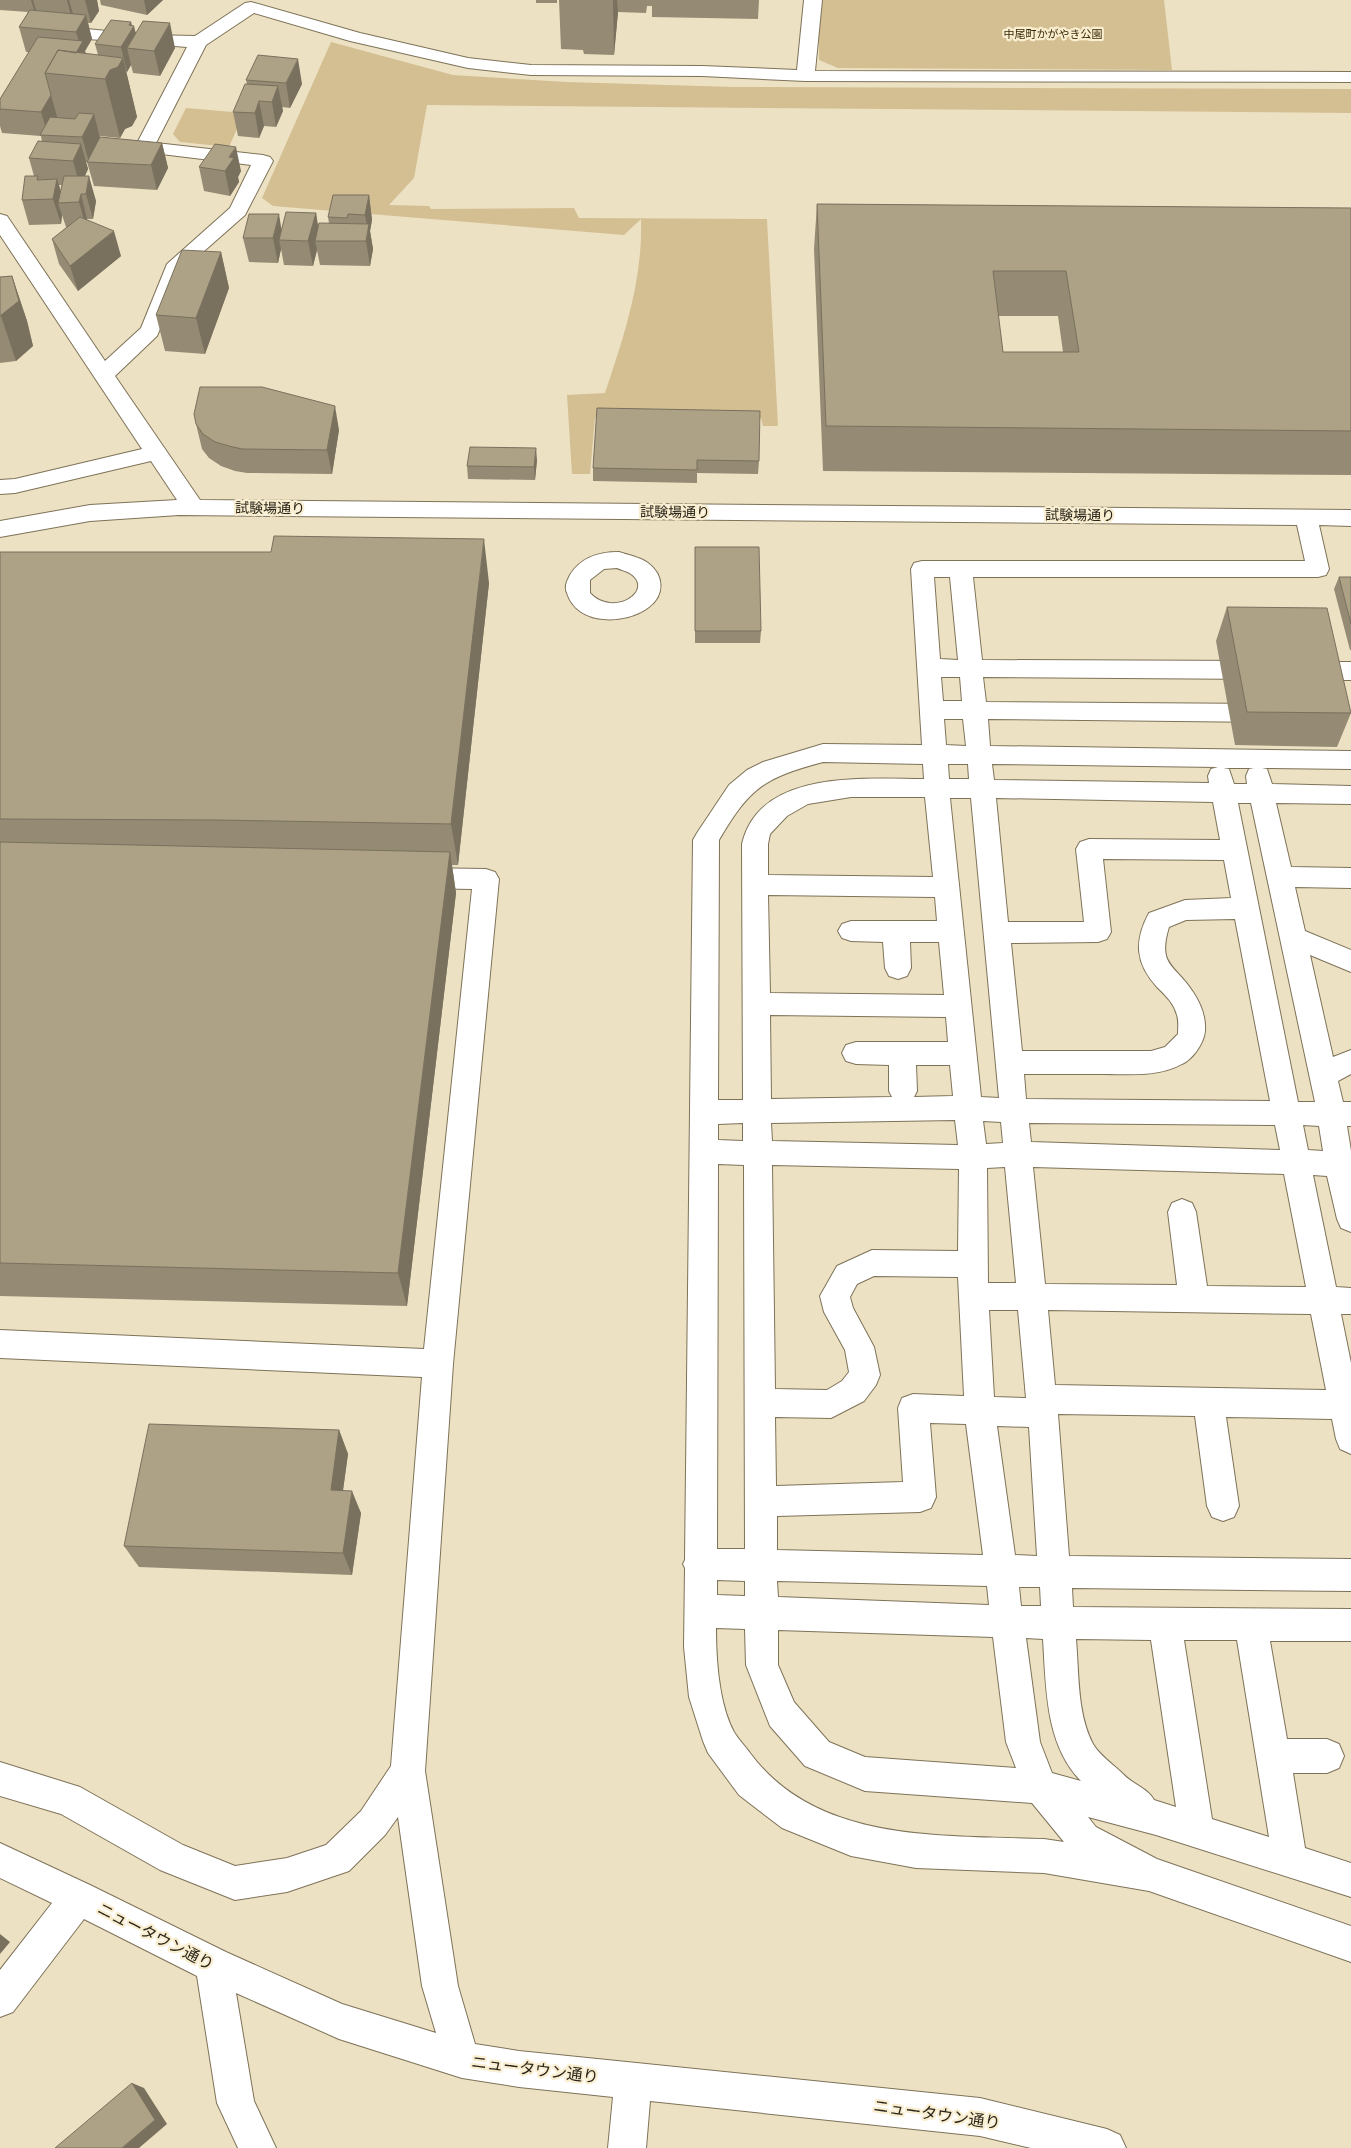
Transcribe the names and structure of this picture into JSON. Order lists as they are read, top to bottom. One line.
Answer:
{"streets":{"street":["試験場通り","ニュータウン通り"]},"parks":["中尾町かがやき公園"]}
